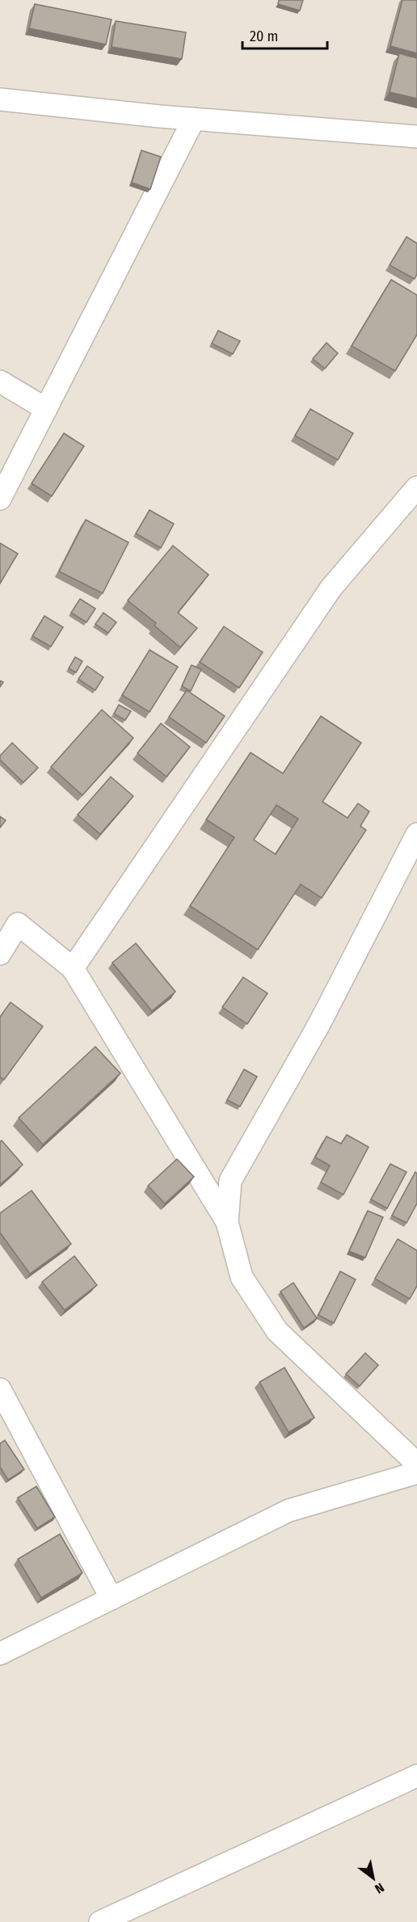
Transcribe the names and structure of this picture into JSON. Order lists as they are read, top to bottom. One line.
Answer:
{"scale_bar":"20 m","north":"bottom right"}
